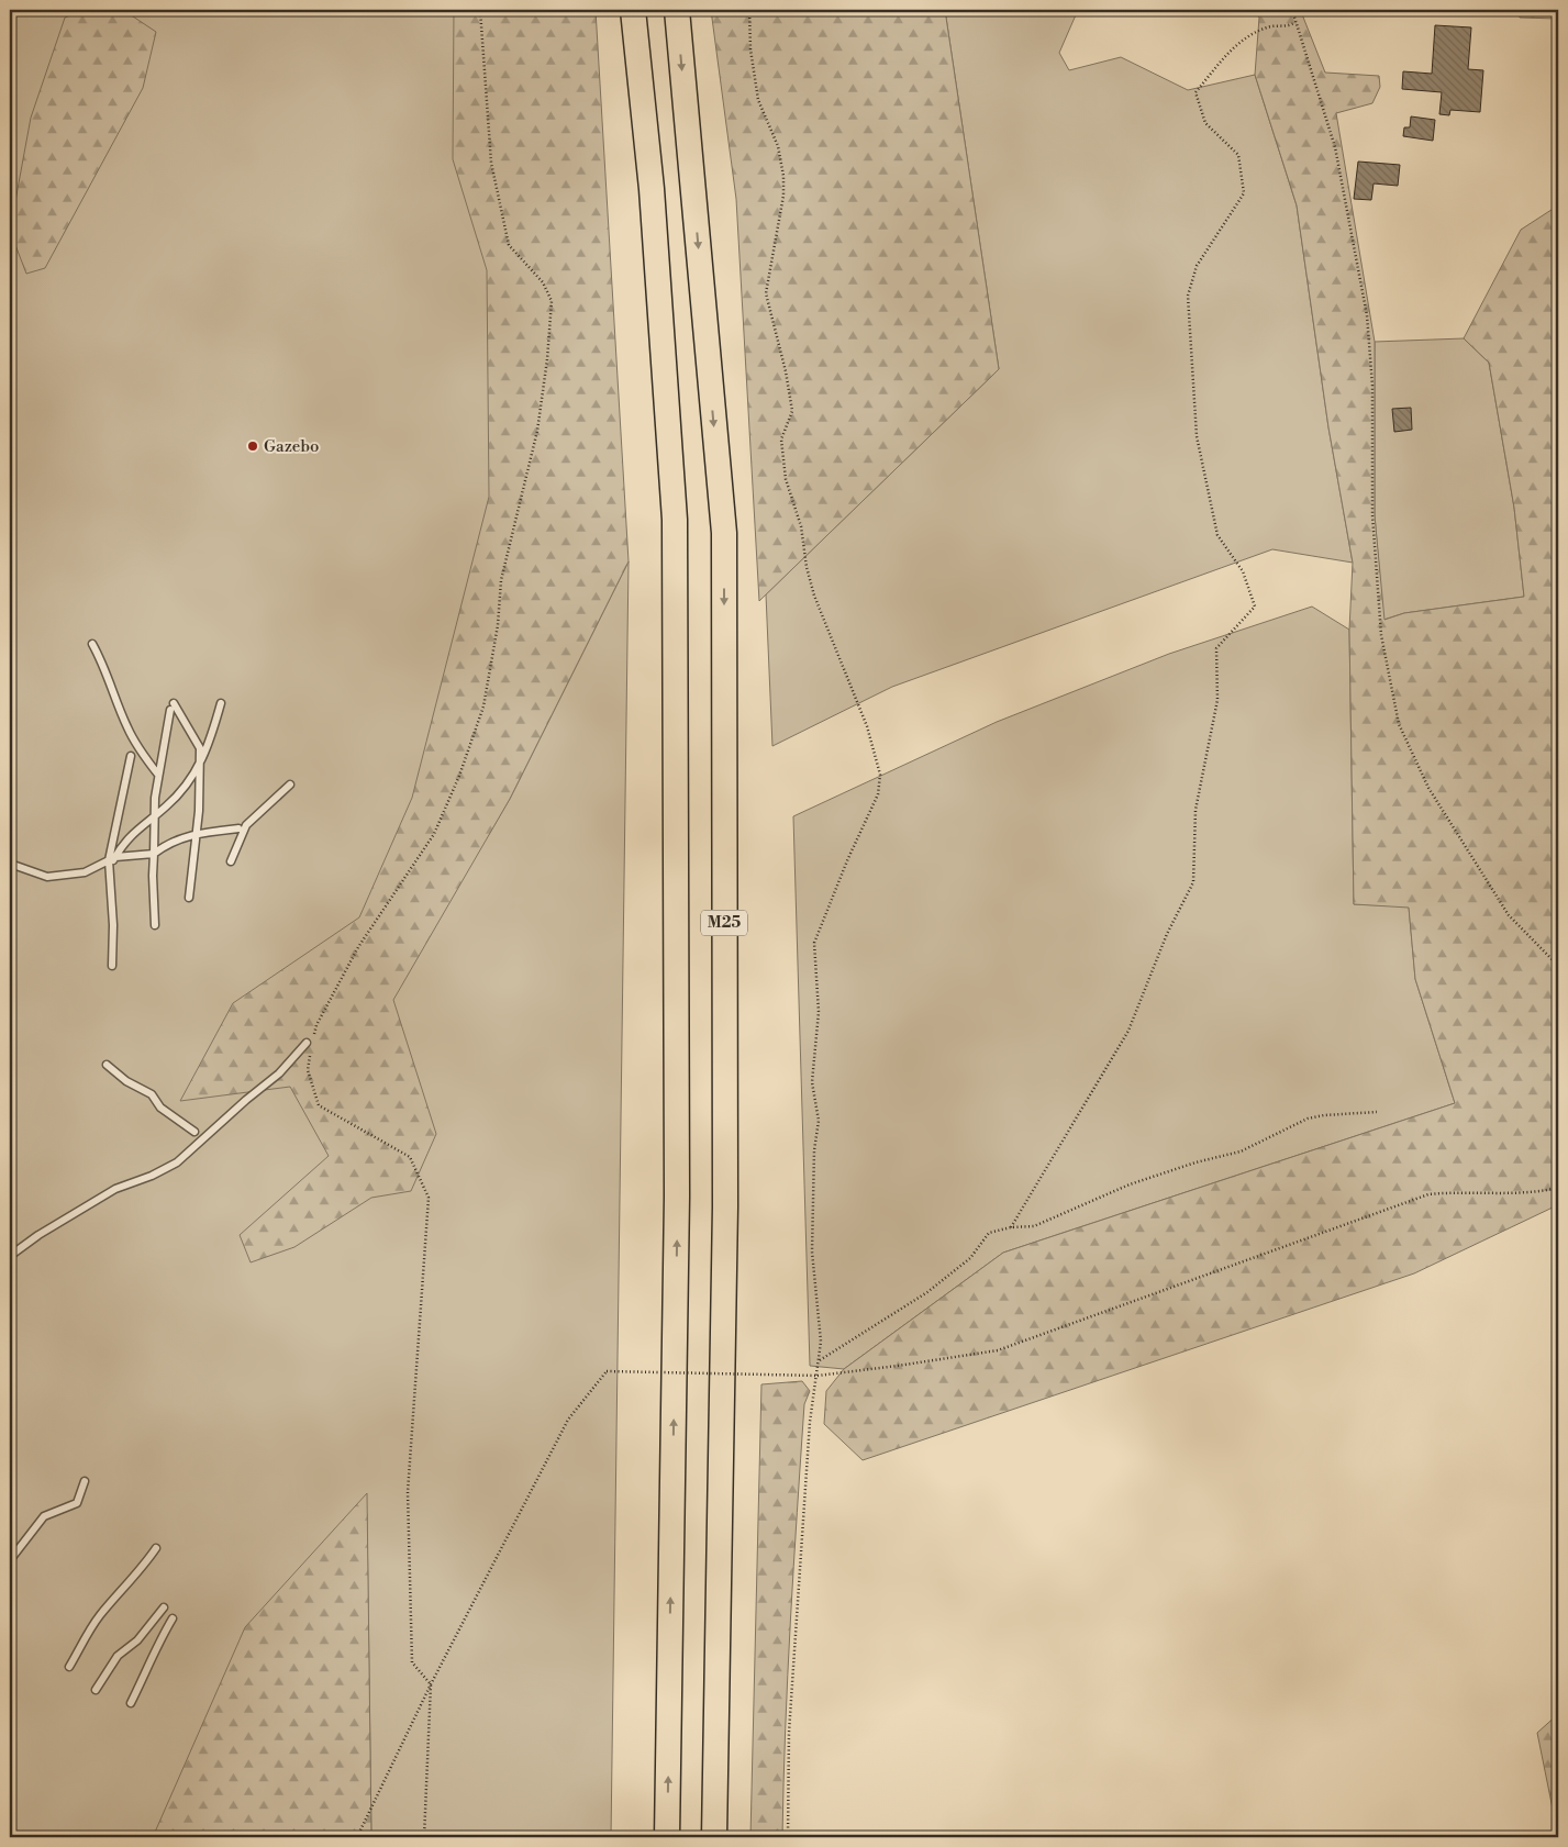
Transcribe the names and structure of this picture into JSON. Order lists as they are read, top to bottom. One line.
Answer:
{"streets":{"highway":["M25"]},"places":["Gazebo"]}
